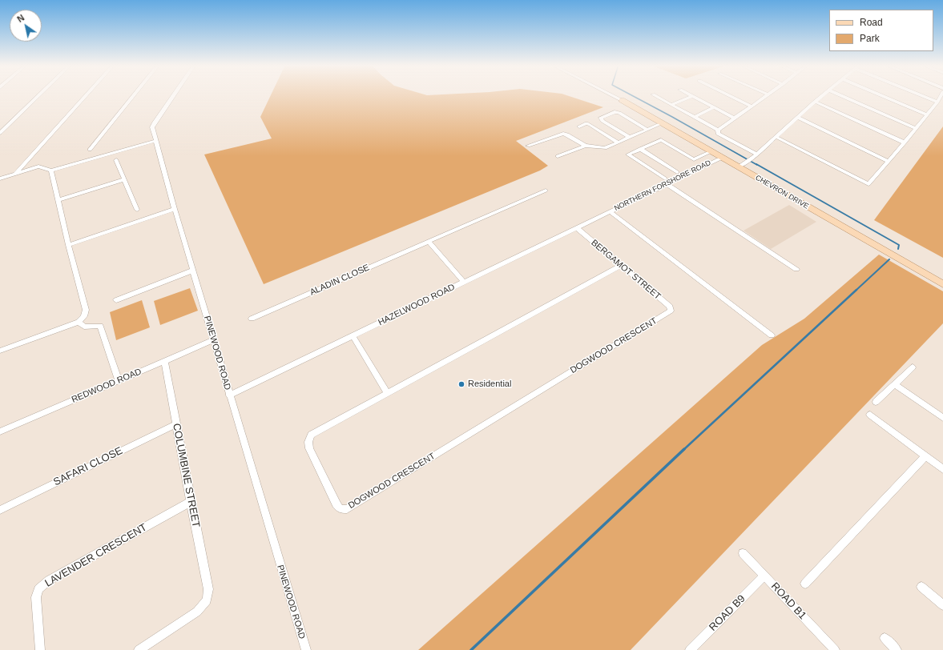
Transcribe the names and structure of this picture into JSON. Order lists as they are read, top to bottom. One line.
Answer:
{"streets":{"main road":["CHEVRON DRIVE"],"street":["NORTHERN FORSHORE ROAD","BERGAMOT STREET","ALADIN CLOSE","HAZELWOOD ROAD","DOGWOOD CRESCENT","PINEWOOD ROAD","REDWOOD ROAD","SAFARI CLOSE","COLUMBINE STREET","LAVENDER CRESCENT","ROAD B1","ROAD B9"]},"crossings":[["NORTHERN FORSHORE ROAD","CHEVRON DRIVE"],["NORTHERN FORSHORE ROAD","HAZELWOOD ROAD"],["BERGAMOT STREET","HAZELWOOD ROAD"],["BERGAMOT STREET","DOGWOOD CRESCENT"],["HAZELWOOD ROAD","PINEWOOD ROAD"],["PINEWOOD ROAD","REDWOOD ROAD"],["REDWOOD ROAD","COLUMBINE STREET"],["SAFARI CLOSE","COLUMBINE STREET"],["COLUMBINE STREET","LAVENDER CRESCENT"],["ROAD B1","ROAD B9"]],"places":["Residential"],"legend":["Road","Park"],"north":"top left"}
